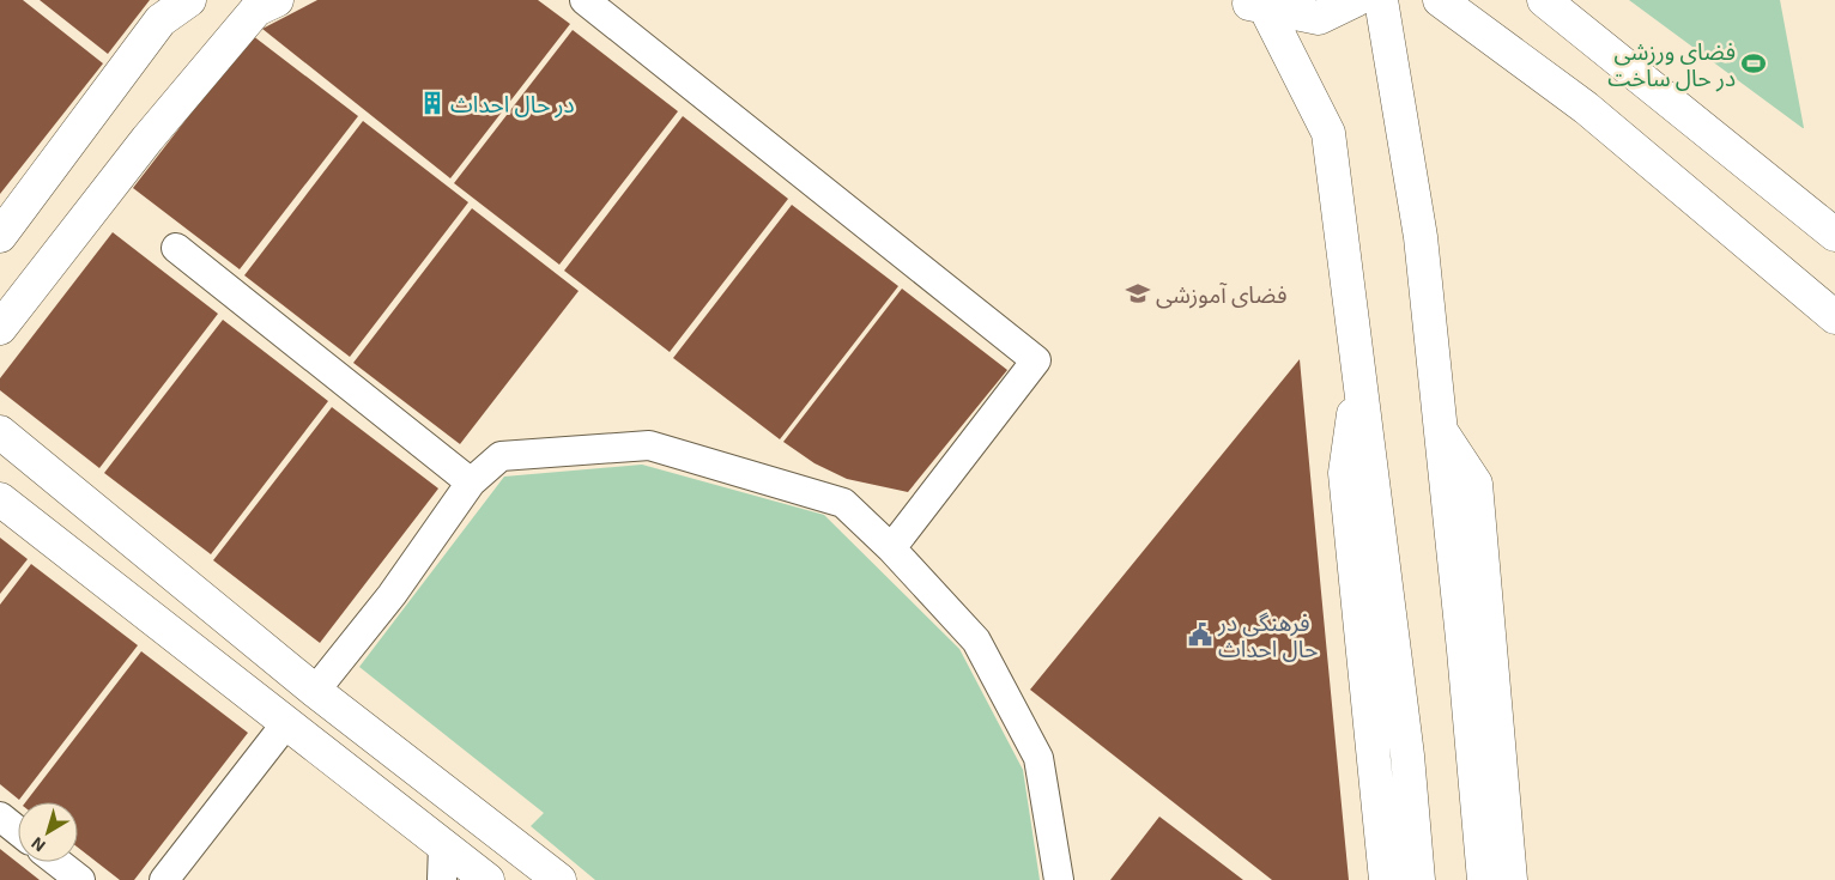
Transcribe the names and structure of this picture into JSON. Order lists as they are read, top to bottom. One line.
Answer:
{"places":{"sports":["فضای ورزشی در حال ساخت"],"building":["در حال احداث"],"school or university":["فضای آموزشی"],"public building":["فرهنگی در حال احداث"]},"north":"bottom left"}
